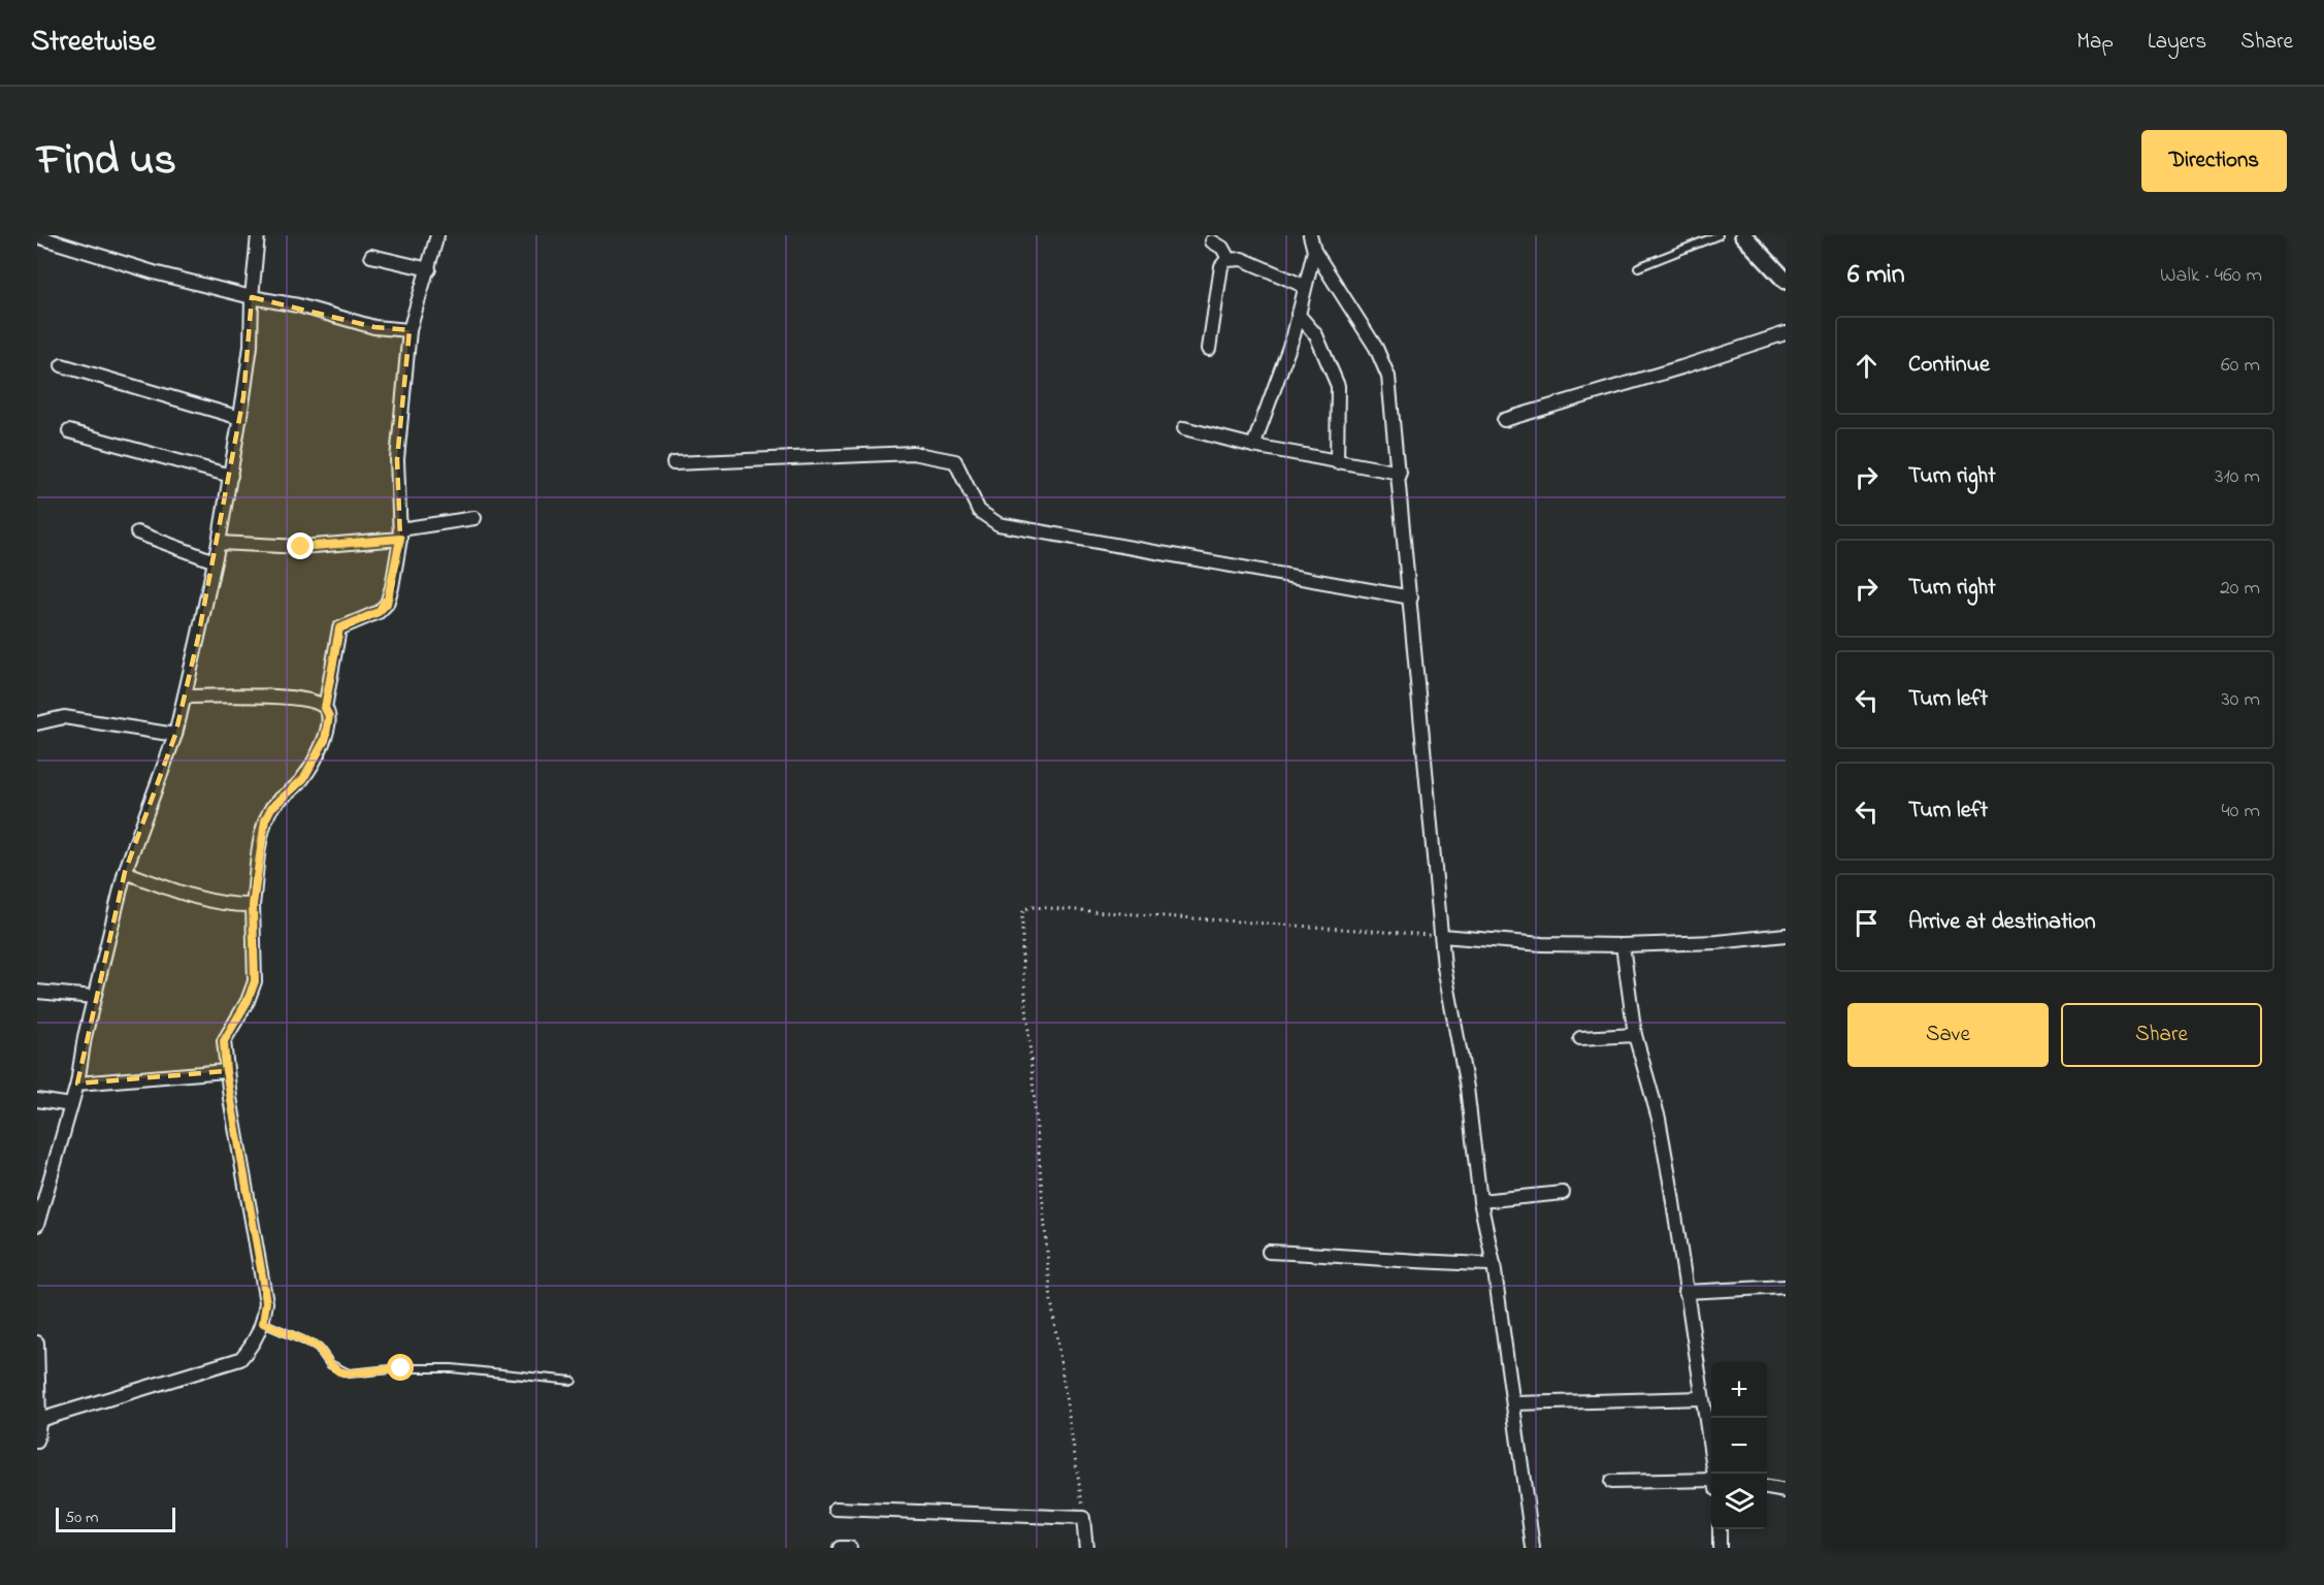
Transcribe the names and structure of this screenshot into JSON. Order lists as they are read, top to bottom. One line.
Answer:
{"scale_bar":"50 m","page":{"header":"Streetwise","nav":["Map","Layers","Share"],"title":"Find us","buttons":["Directions",["Save","Share"]],"heading":["6 min","Walk · 460 m"],"list":[["Continue","60 m"],["Turn right","310 m"],["Turn right","20 m"],["Turn left","30 m"],["Turn left","40 m"],"Arrive at destination"],"map_buttons":["+","−"],"scale":"50 m"}}
